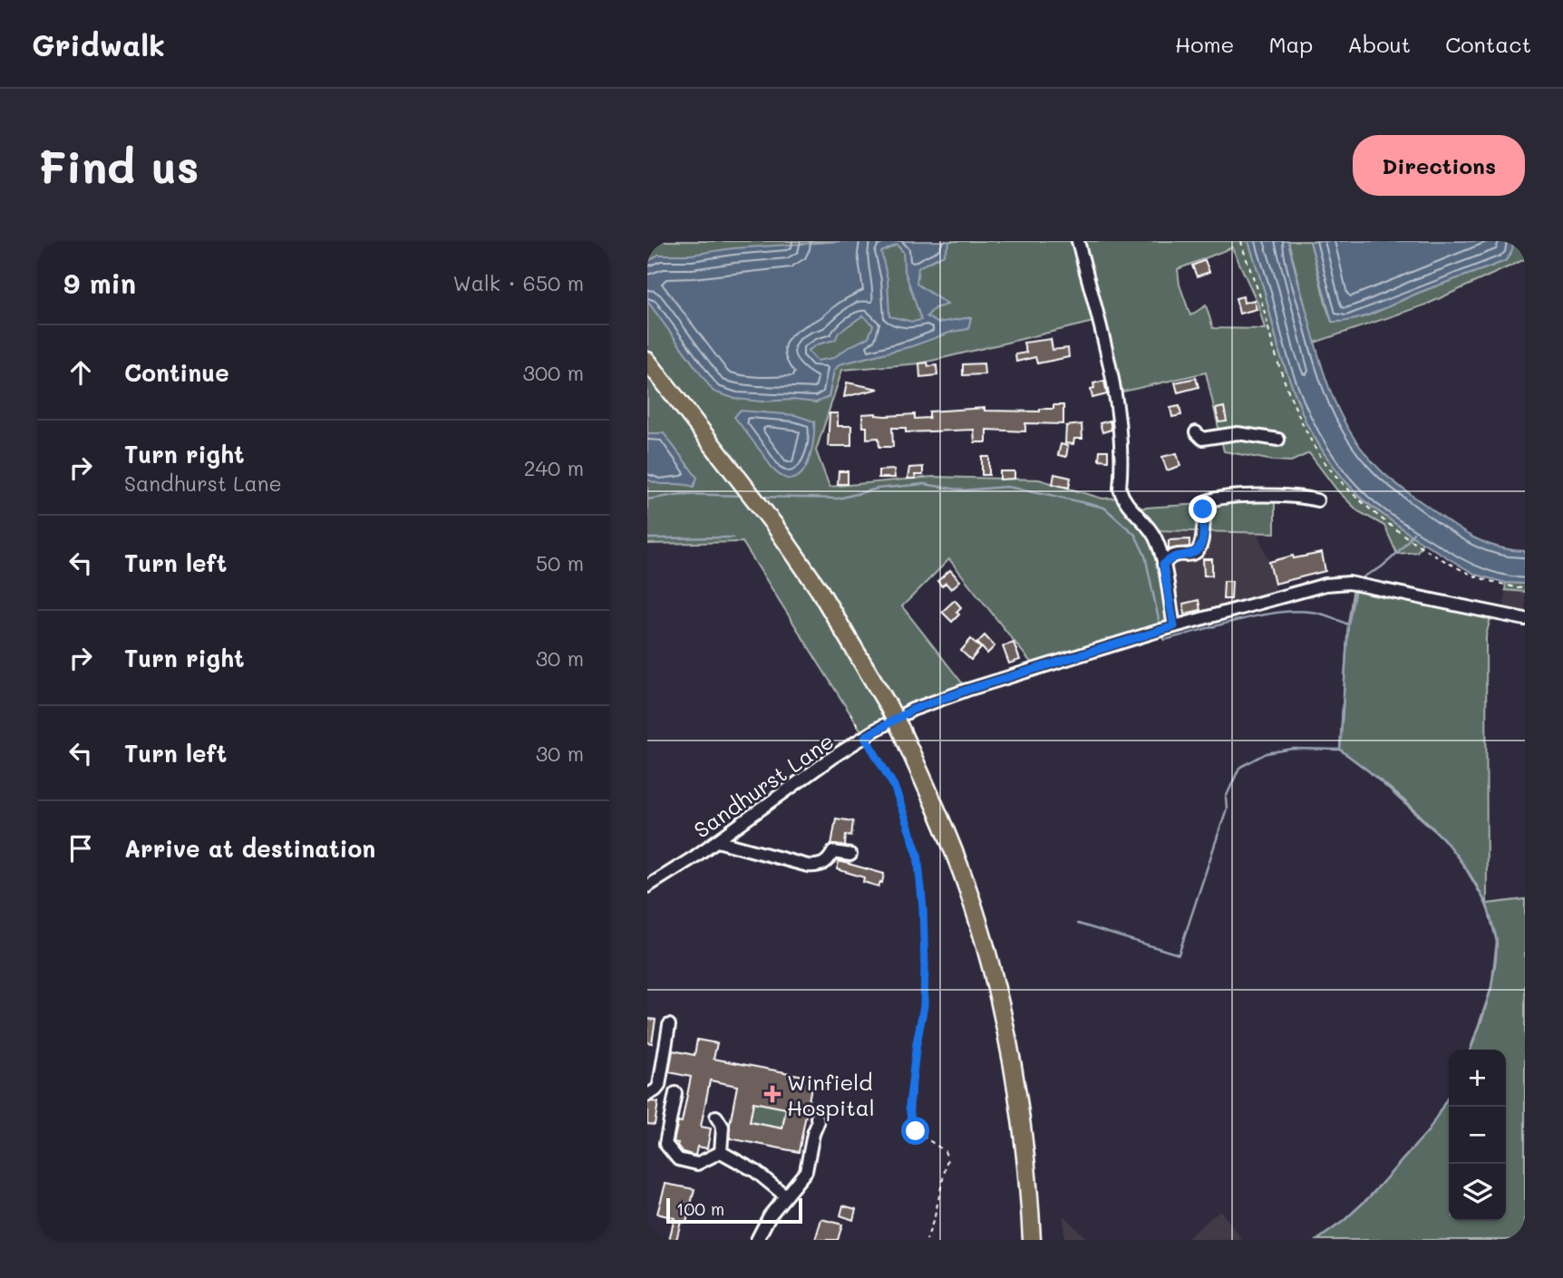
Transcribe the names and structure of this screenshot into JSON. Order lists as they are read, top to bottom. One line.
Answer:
{"streets":{"street":["Sandhurst Lane"]},"places":{"health":["Winfield Hospital"]},"scale_bar":"100 m","page":{"header":"Gridwalk","nav":["Home","Map","About","Contact"],"buttons":"Directions","title":"Find us","heading":["9 min","Walk · 650 m"],"list":[["Continue","300 m"],["Turn right","Sandhurst Lane","240 m"],["Turn left","50 m"],["Turn right","30 m"],["Turn left","30 m"],"Arrive at destination"],"map_buttons":["+","−"],"scale":"100 m"}}
